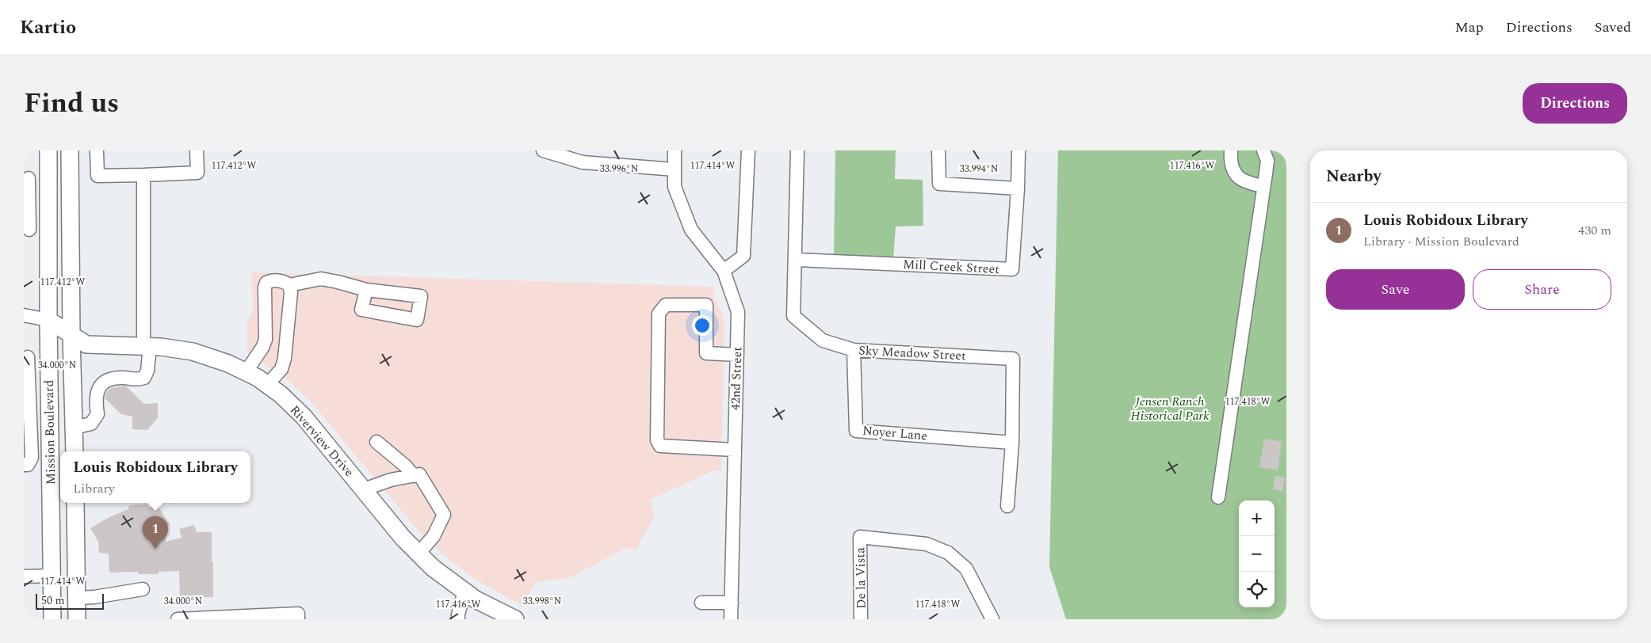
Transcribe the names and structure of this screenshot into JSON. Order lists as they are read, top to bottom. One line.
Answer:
{"streets":{"main road":["Mission Boulevard","Riverview Drive"],"street":["Mill Creek Street","Sky Meadow Street","42nd Street","Noyer Lane","De la Vista"]},"crossings":[["Mill Creek Street","Sky Meadow Street"],["Sky Meadow Street","Noyer Lane"],["Mission Boulevard","Riverview Drive"]],"parks":["Jensen Ranch Historical Park"],"scale_bar":"50 m","page":{"header":"Kartio","nav":["Map","Directions","Saved"],"title":"Find us","buttons":["Directions",["Save","Share"]],"heading":"Nearby","list":[{"mark":"1","name":"Louis Robidoux Library","note":"Library · Mission Boulevard","value":"430 m"}],"popup":["Louis Robidoux Library","Library"],"map_buttons":["+","−"],"pins":"1","scale":"50 m"},"coordinates":["117.412°W","117.414°W","117.416°W","33.996°N","33.994°N","34.000°N","117.418°W","33.998°N"]}
